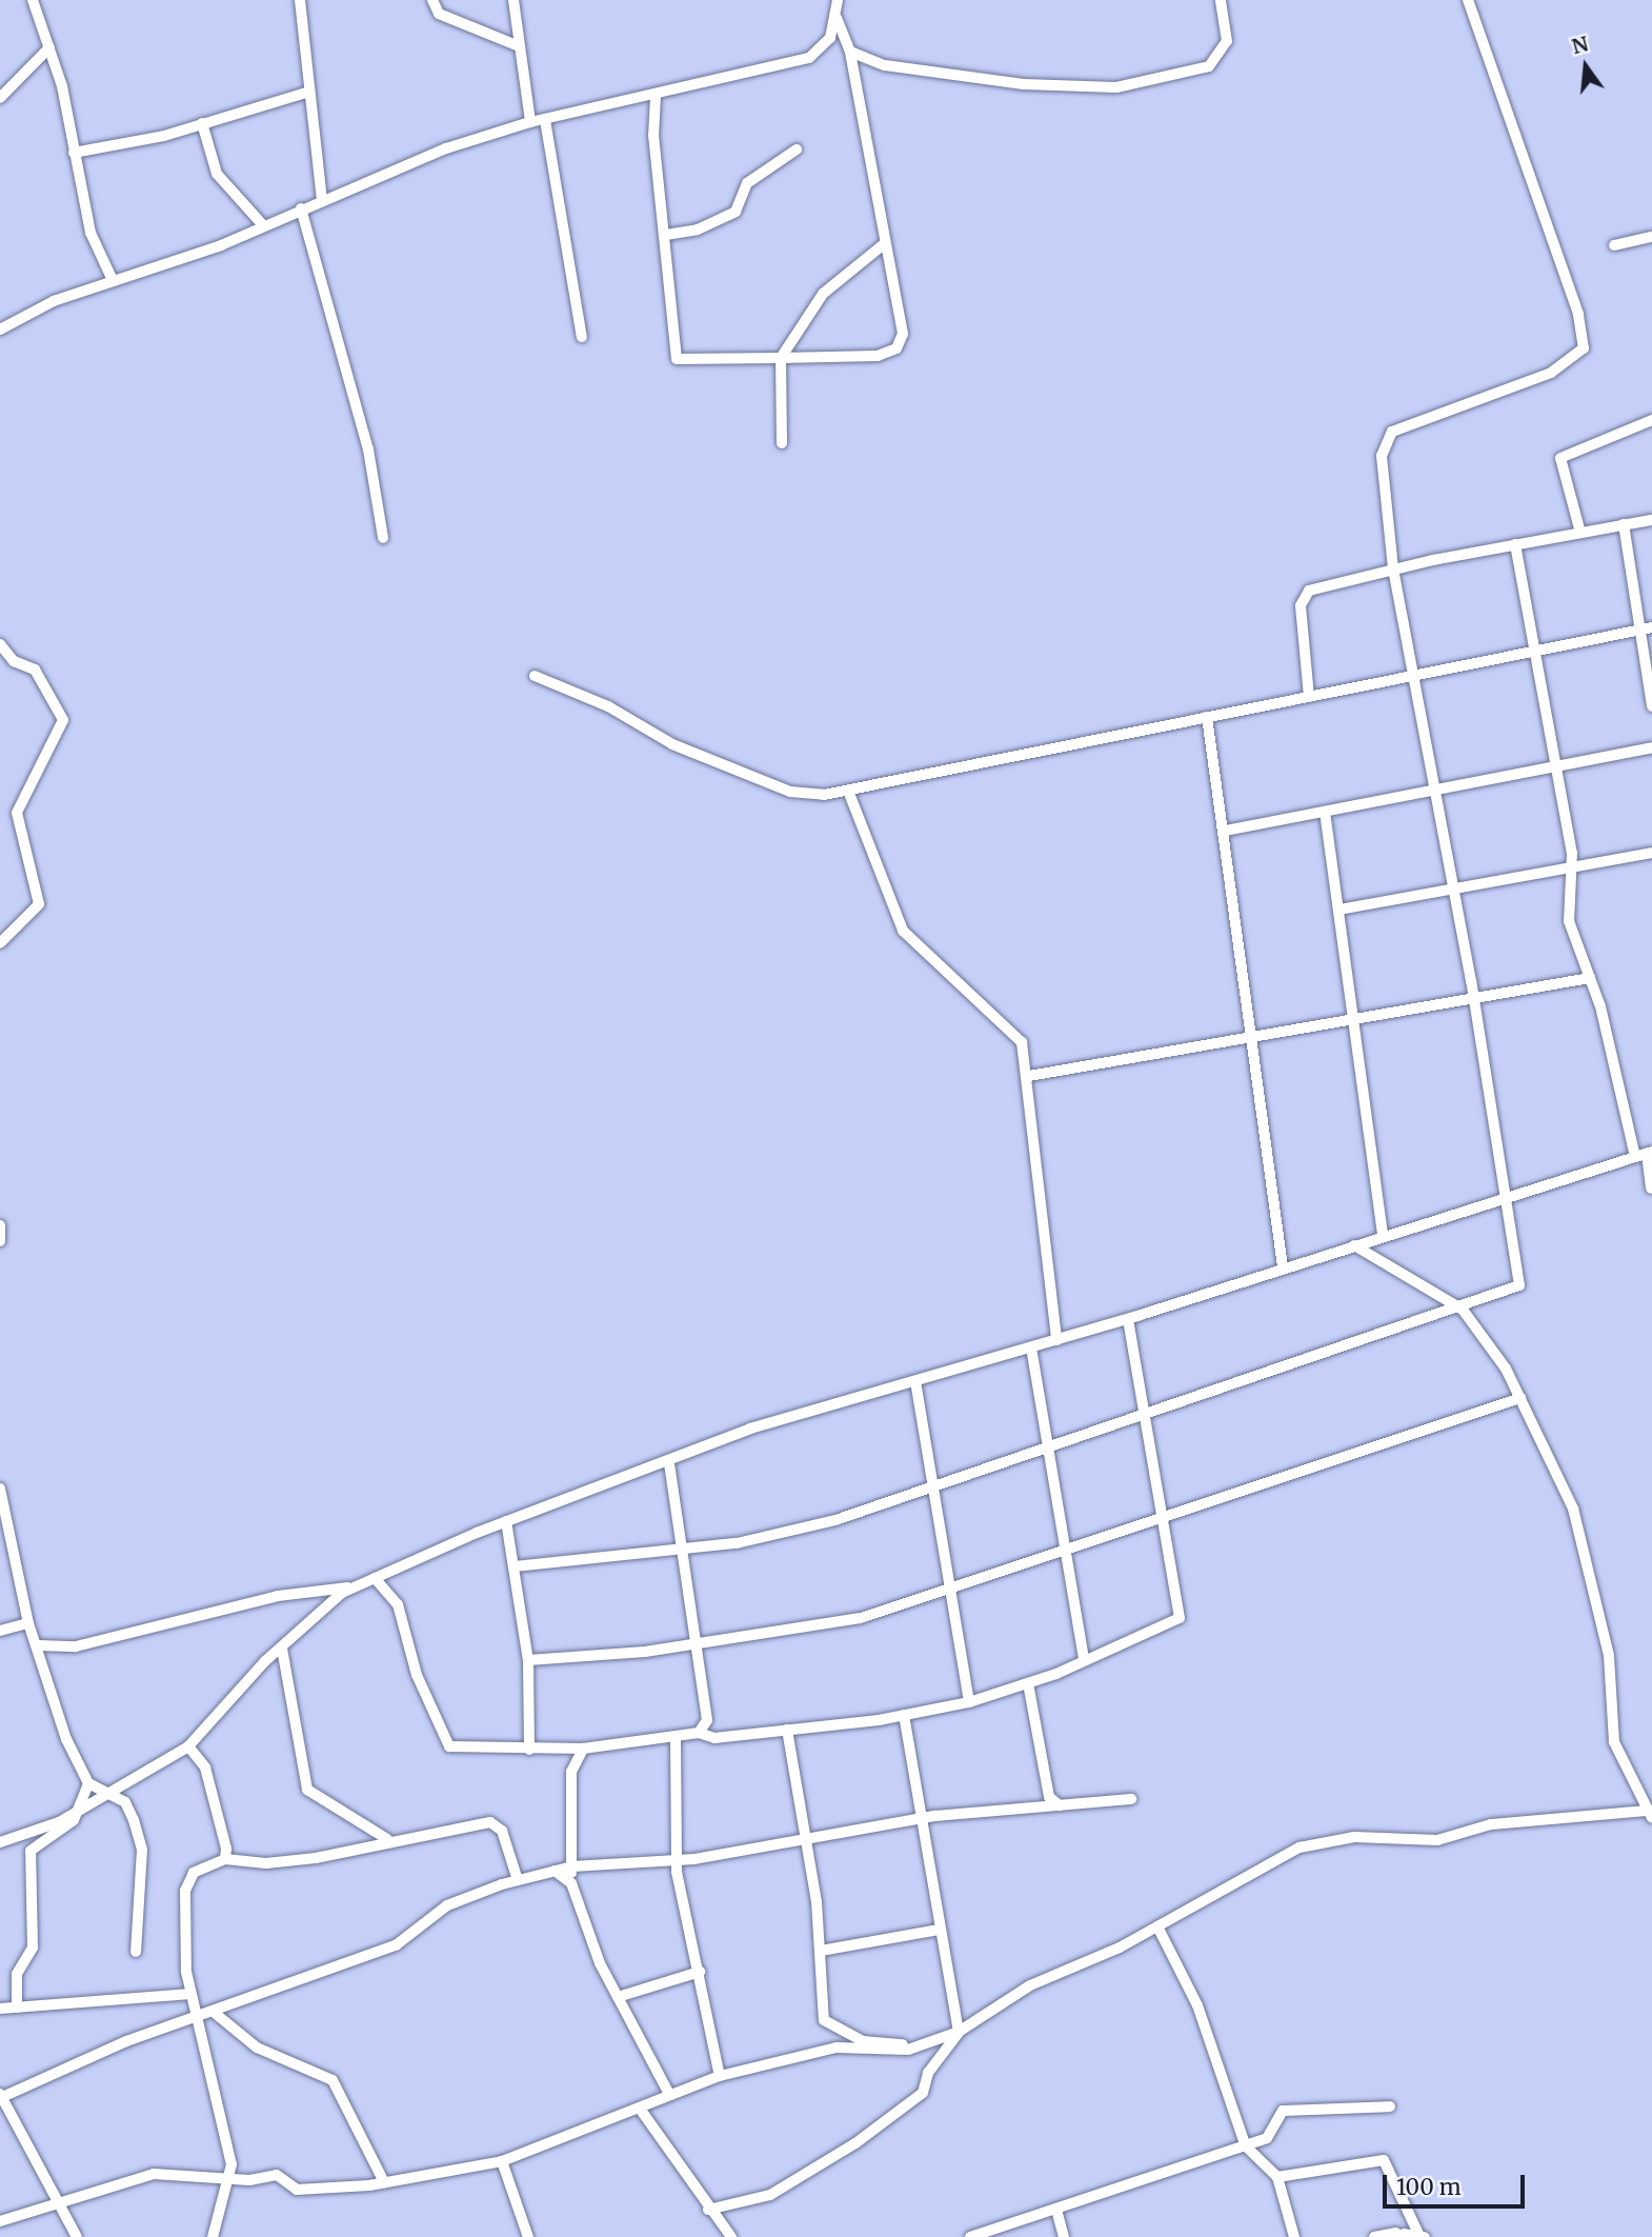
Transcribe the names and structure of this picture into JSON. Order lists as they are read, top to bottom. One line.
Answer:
{"scale_bar":"100 m","north":"top"}
